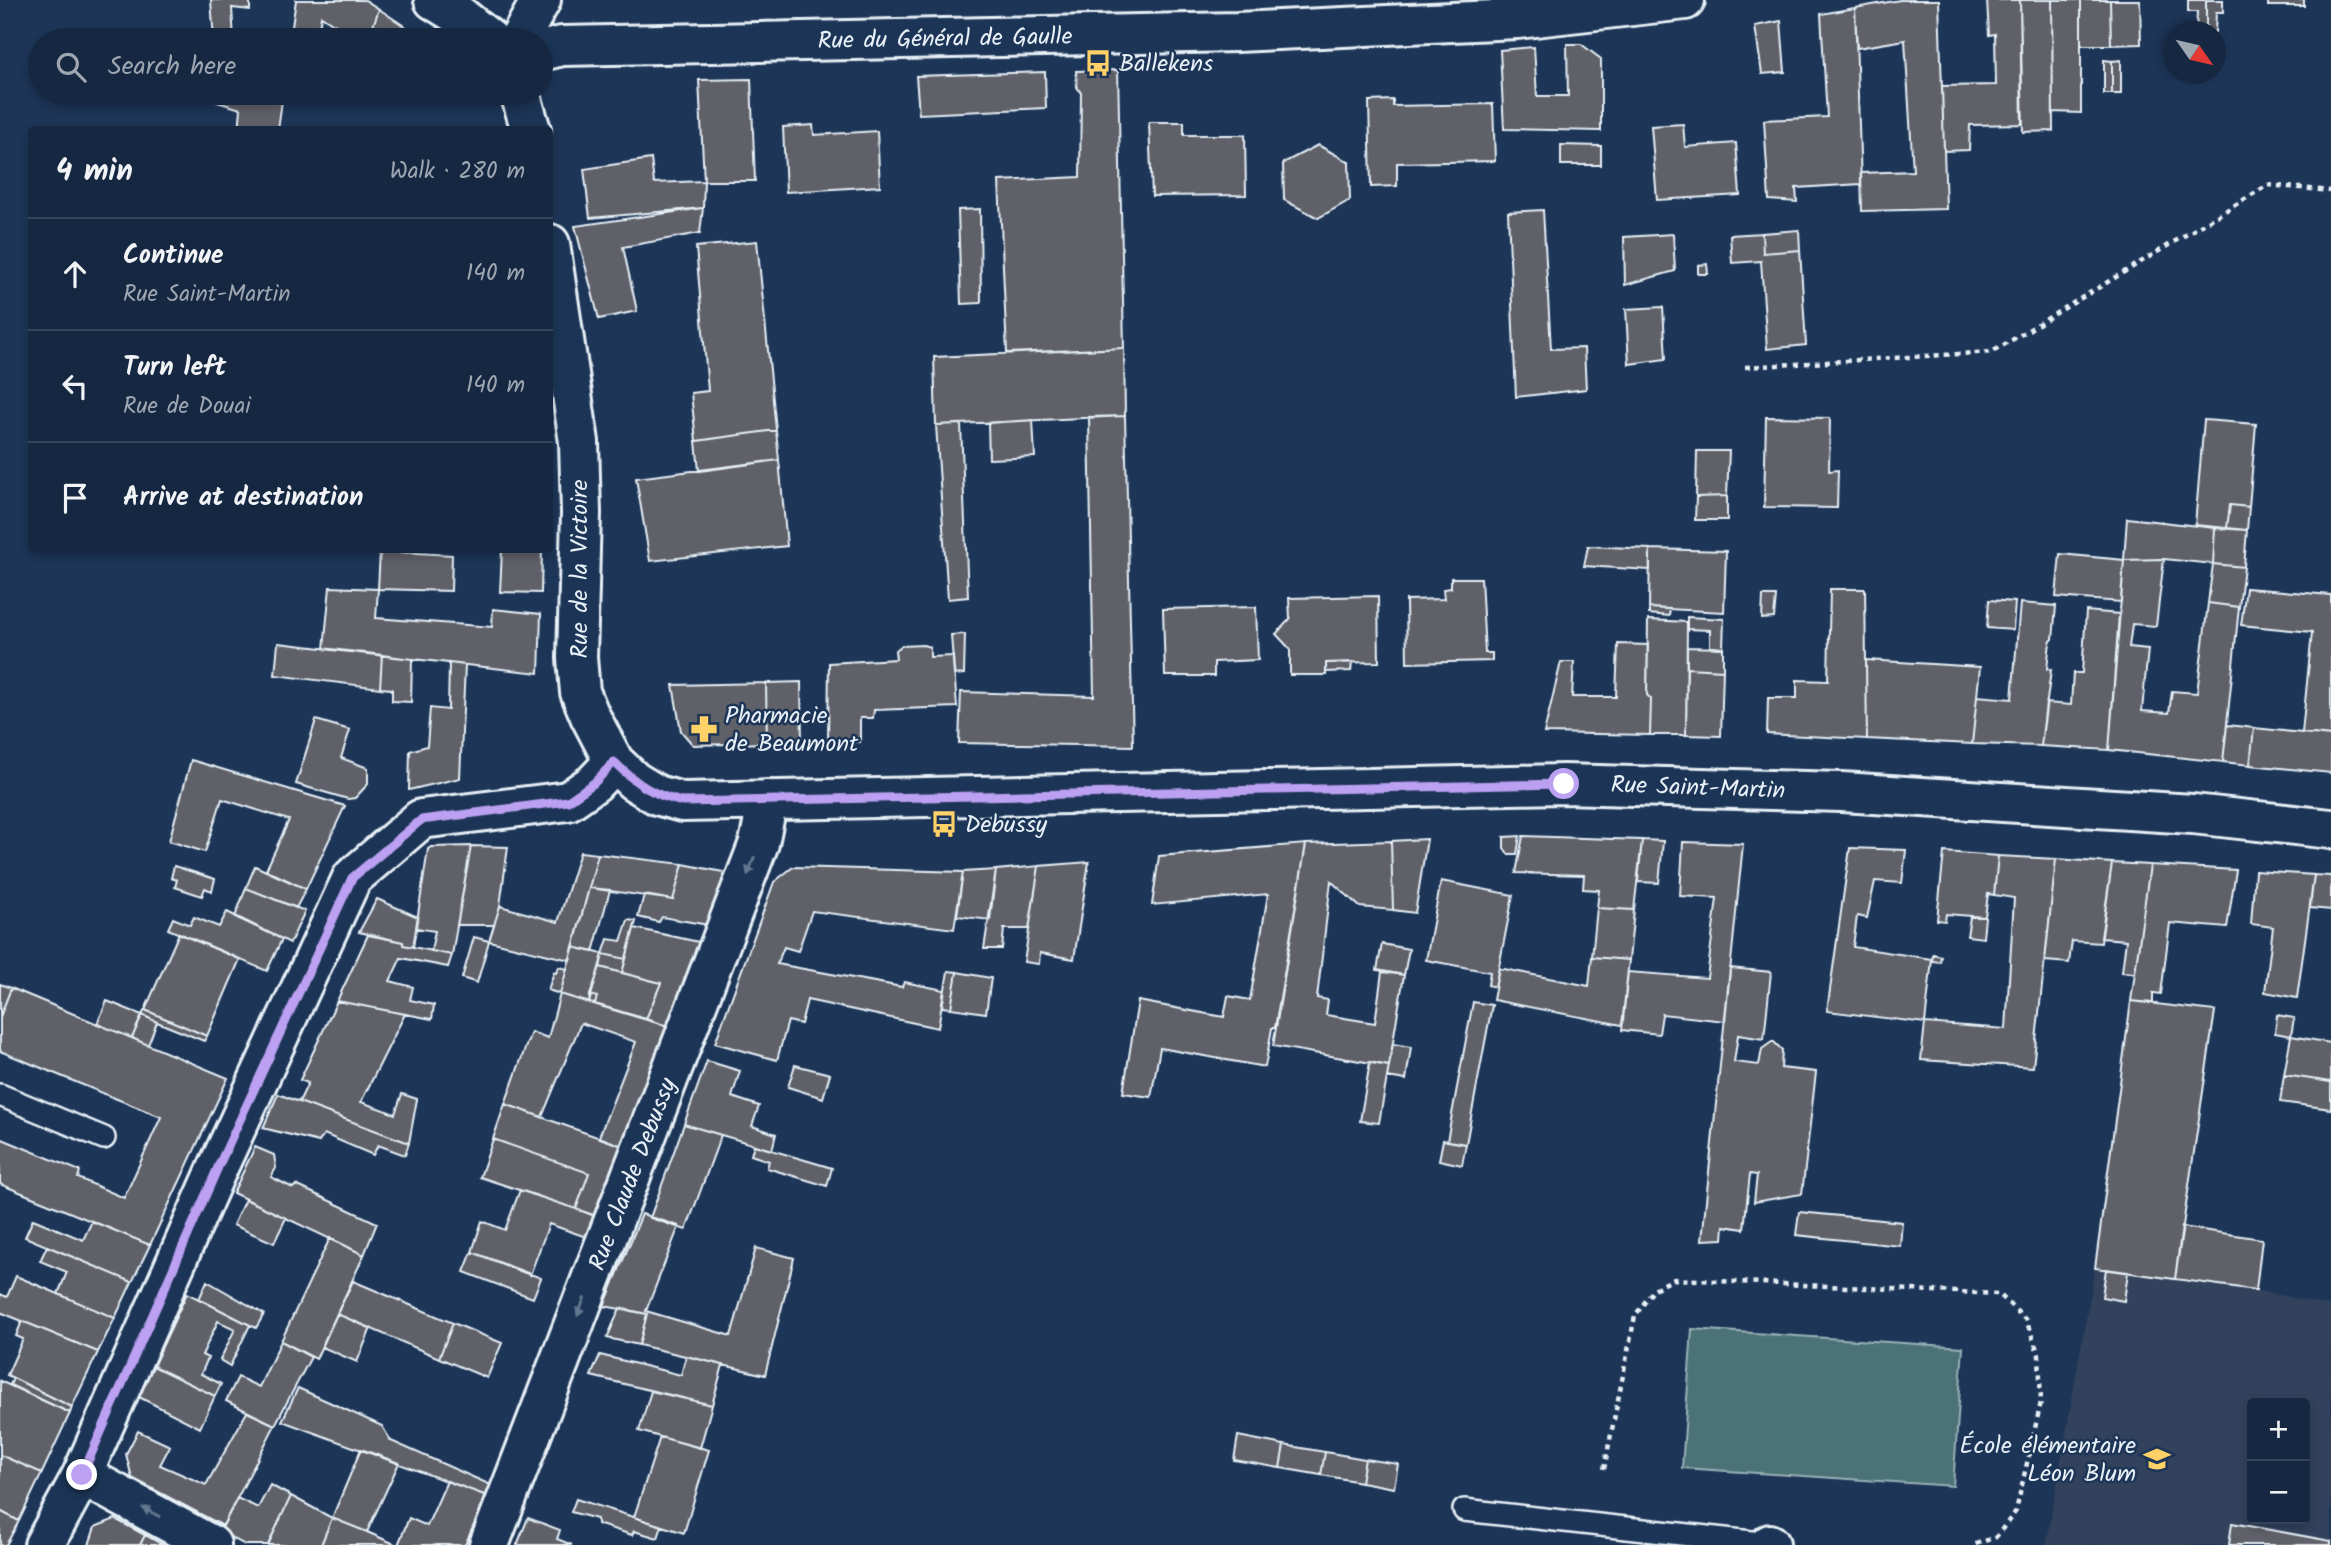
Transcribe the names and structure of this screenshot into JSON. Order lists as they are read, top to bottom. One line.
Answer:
{"streets":{"main road":["Rue du Général de Gaulle","Rue de la Victoire","Rue Saint-Martin","Rue Claude Debussy"]},"crossings":[["Rue de la Victoire","Rue Saint-Martin"],["Rue Saint-Martin","Rue Claude Debussy"]],"one_way":["Rue Claude Debussy"],"places":{"bus stop":["Ballekens","Debussy"],"pharmacy":["Pharmacie de Beaumont"],"school or university":["École élémentaire Léon Blum"]},"north":"bottom right","page":{"search":"Search here","heading":["4 min","Walk · 280 m"],"list":[["Continue","Rue Saint-Martin","140 m"],["Turn left","Rue de Douai","140 m"],"Arrive at destination"],"map_buttons":["+","−"]}}
